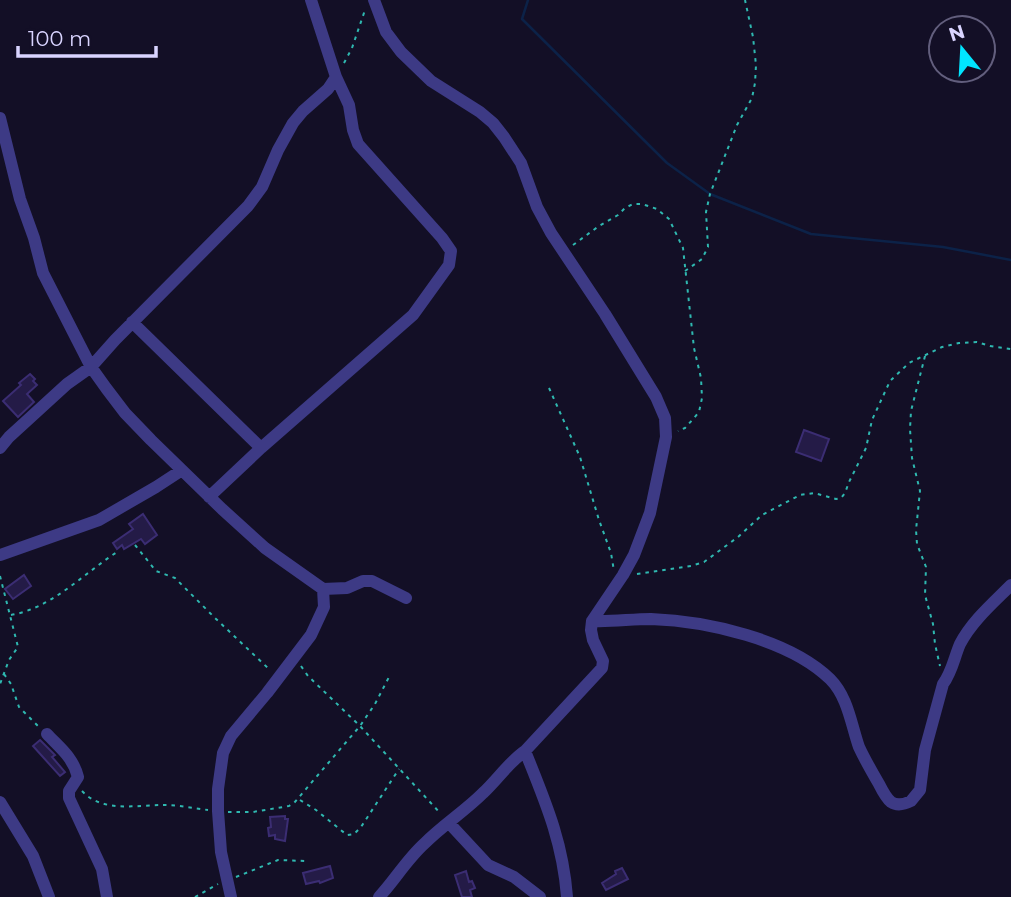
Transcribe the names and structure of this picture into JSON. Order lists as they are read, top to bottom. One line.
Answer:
{"scale_bar":"100 m","north":"top"}
